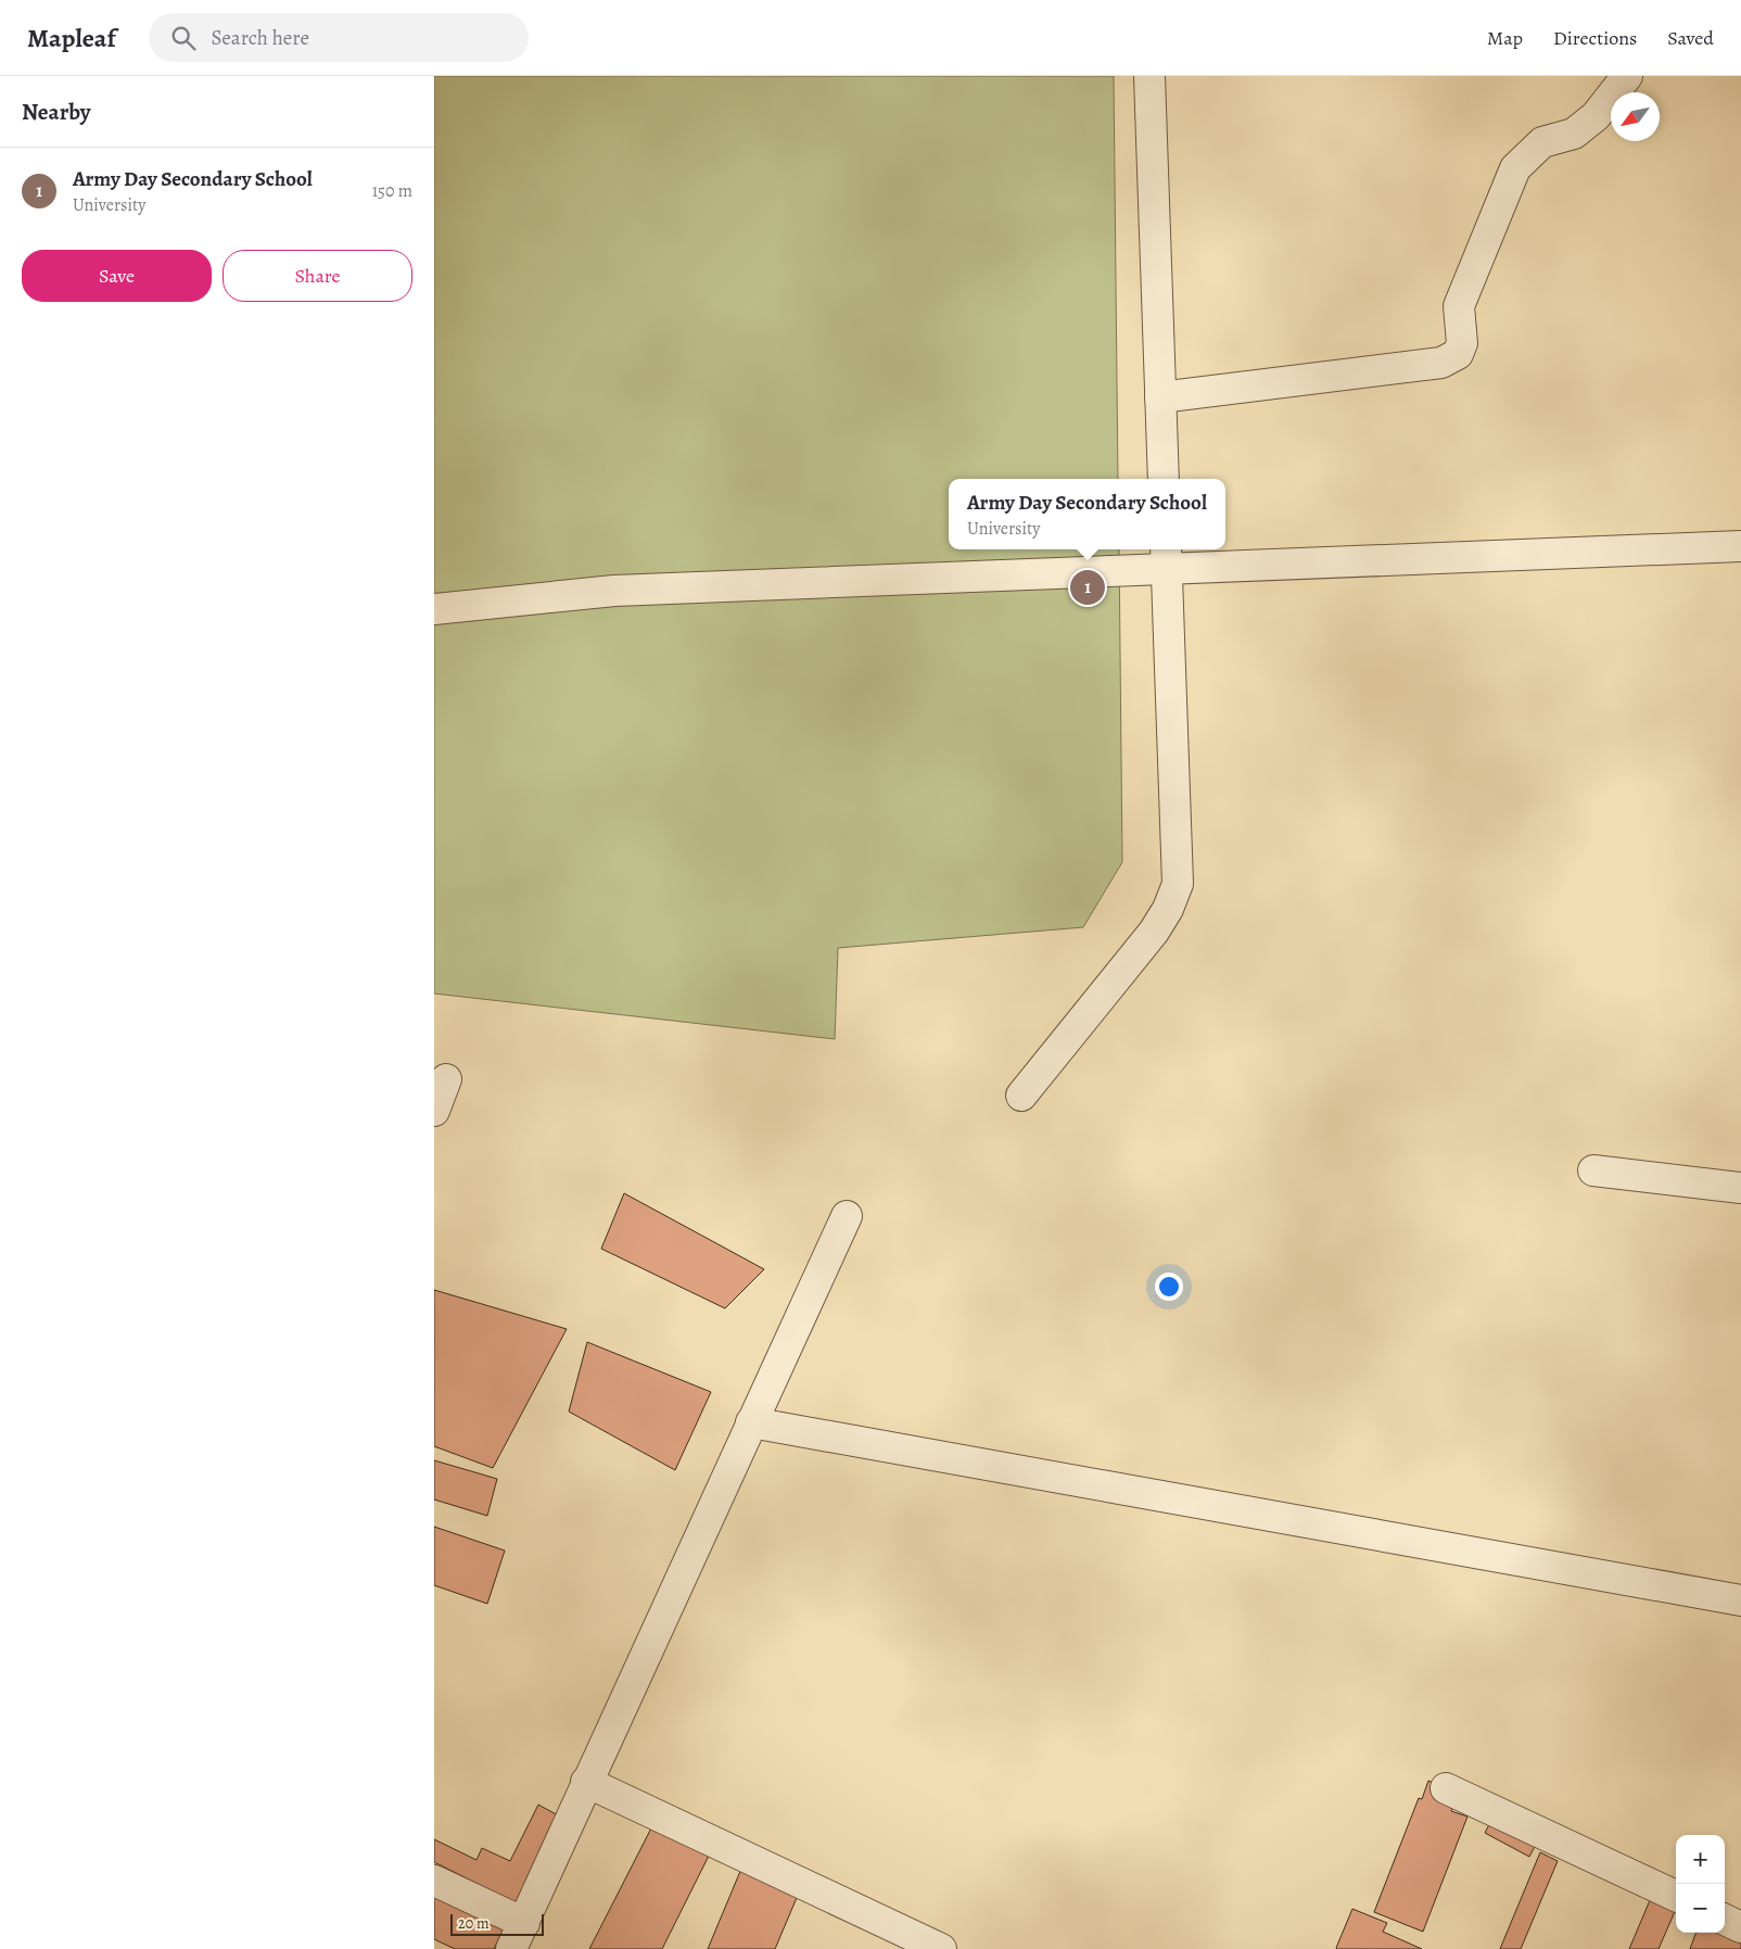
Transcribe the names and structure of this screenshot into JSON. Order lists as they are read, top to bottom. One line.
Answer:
{"scale_bar":"20 m","north":"bottom left","page":{"header":"Mapleaf","search":"Search here","nav":["Map","Directions","Saved"],"heading":"Nearby","list":[{"mark":"1","name":"Army Day Secondary School","note":"University","value":"150 m"}],"buttons":["Save","Share"],"popup":["Army Day Secondary School","University"],"pins":"1","map_buttons":["+","−"],"scale":"20 m"}}
